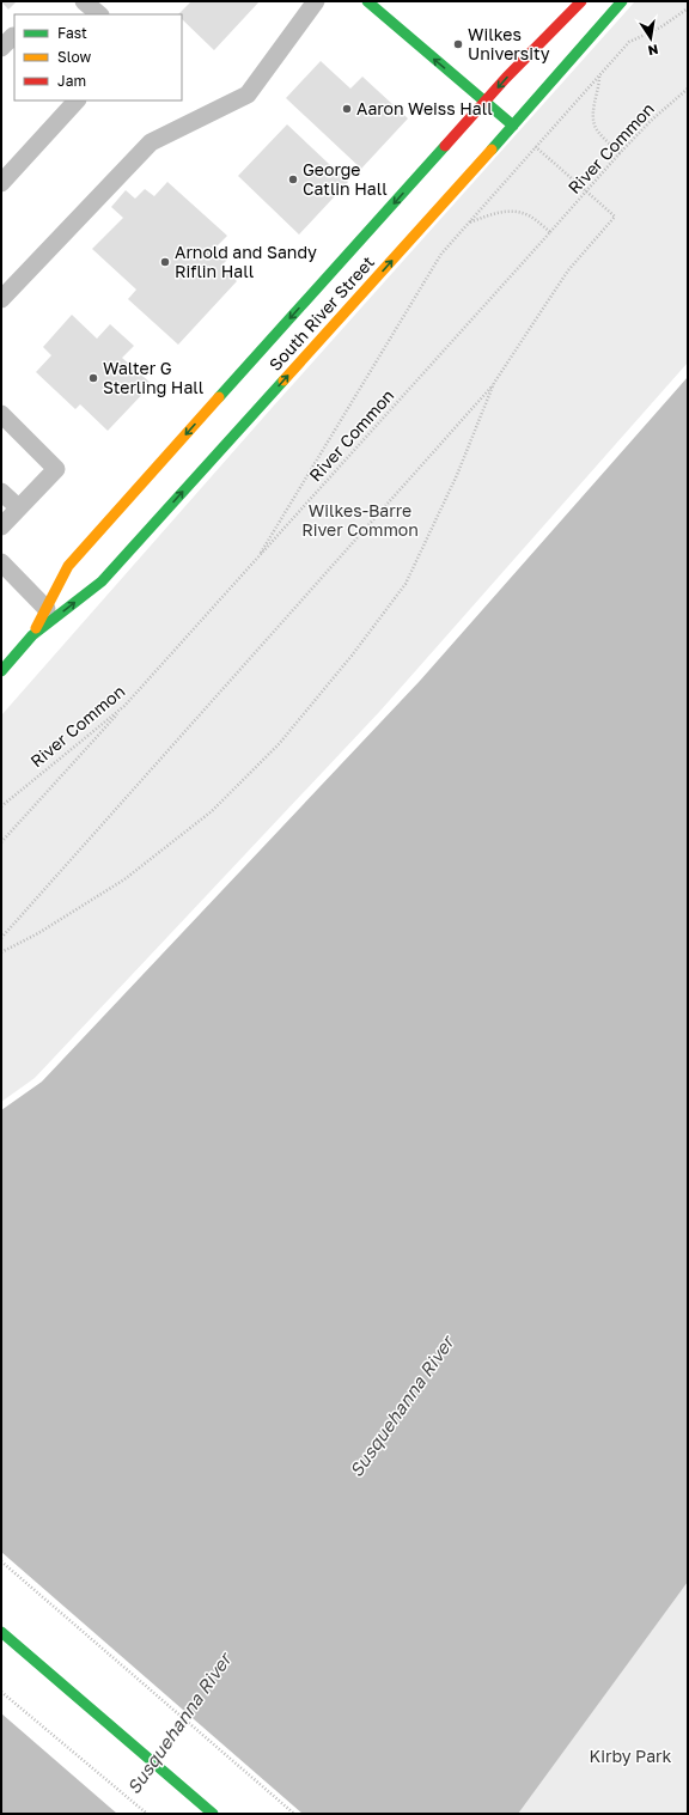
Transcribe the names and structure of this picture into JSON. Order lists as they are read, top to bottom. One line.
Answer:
{"streets":{"main road":["South River Street"],"path":["River Common"]},"water":["Susquehanna River"],"parks":["Wilkes-Barre River Common","Kirby Park"],"places":["Wilkes University","Aaron Weiss Hall","George Catlin Hall","Arnold and Sandy Riflin Hall","Walter G Sterling Hall"],"legend":["Fast","Slow","Jam"],"north":"bottom"}
